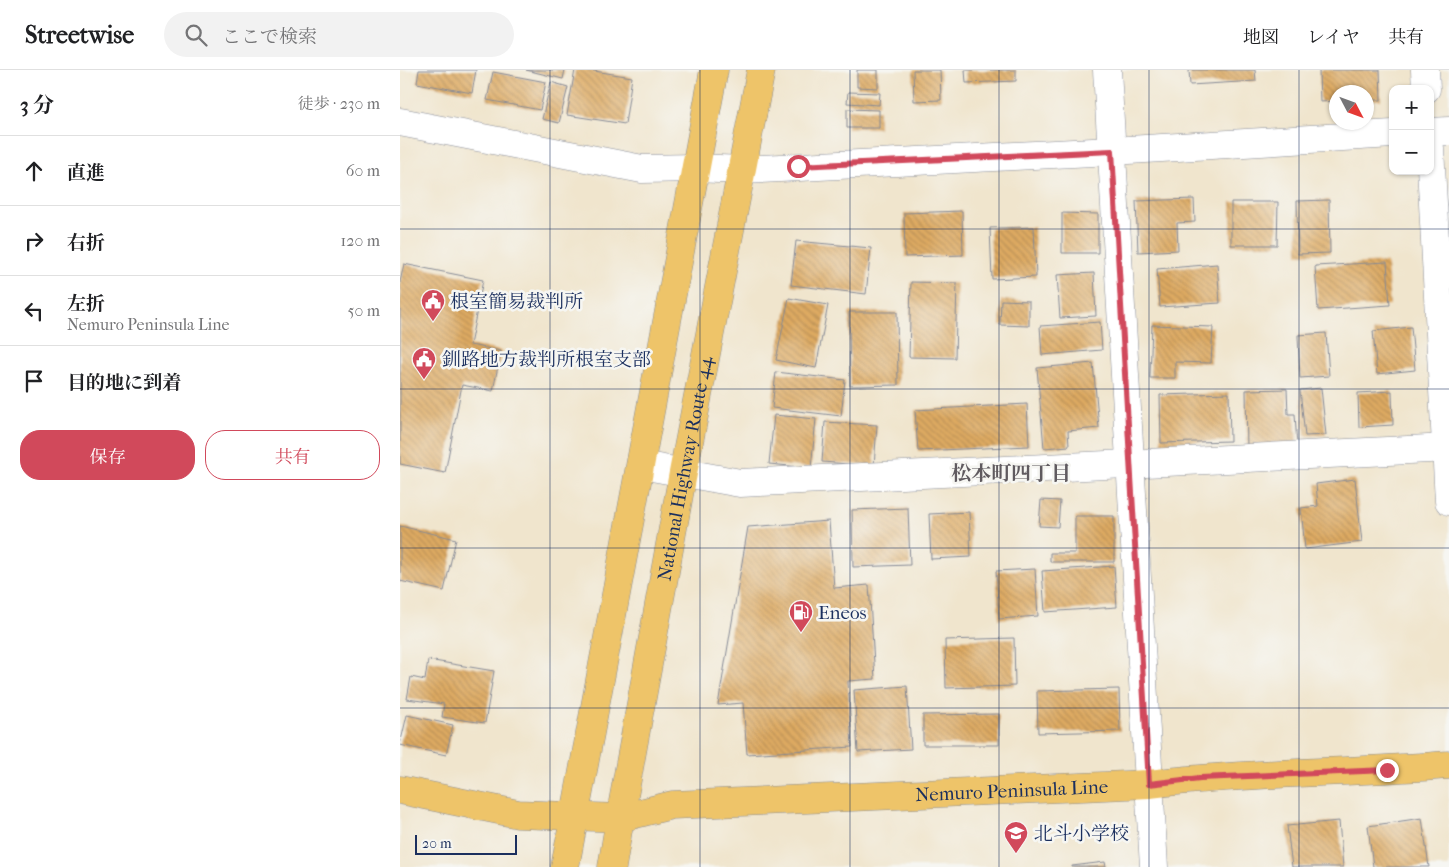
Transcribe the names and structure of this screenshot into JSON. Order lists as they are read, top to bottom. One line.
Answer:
{"streets":{"main road":["National Highway Route 44","Nemuro Peninsula Line"]},"crossings":[["National Highway Route 44","Nemuro Peninsula Line"]],"districts":["松本町四丁目"],"places":{"public building":["根室簡易裁判所","釧路地方裁判所根室支部"],"fuel station":["Eneos"],"school or university":["北斗小学校"]},"scale_bar":"20 m","north":"bottom right","page":{"header":"Streetwise","search":"ここで検索","nav":["地図","レイヤ","共有"],"heading":["3 分","徒歩 · 230 m"],"map_buttons":["+","−"],"list":[["直進","60 m"],["右折","120 m"],["左折","Nemuro Peninsula Line","50 m"],"目的地に到着"],"buttons":["保存","共有"],"scale":"20 m"}}
